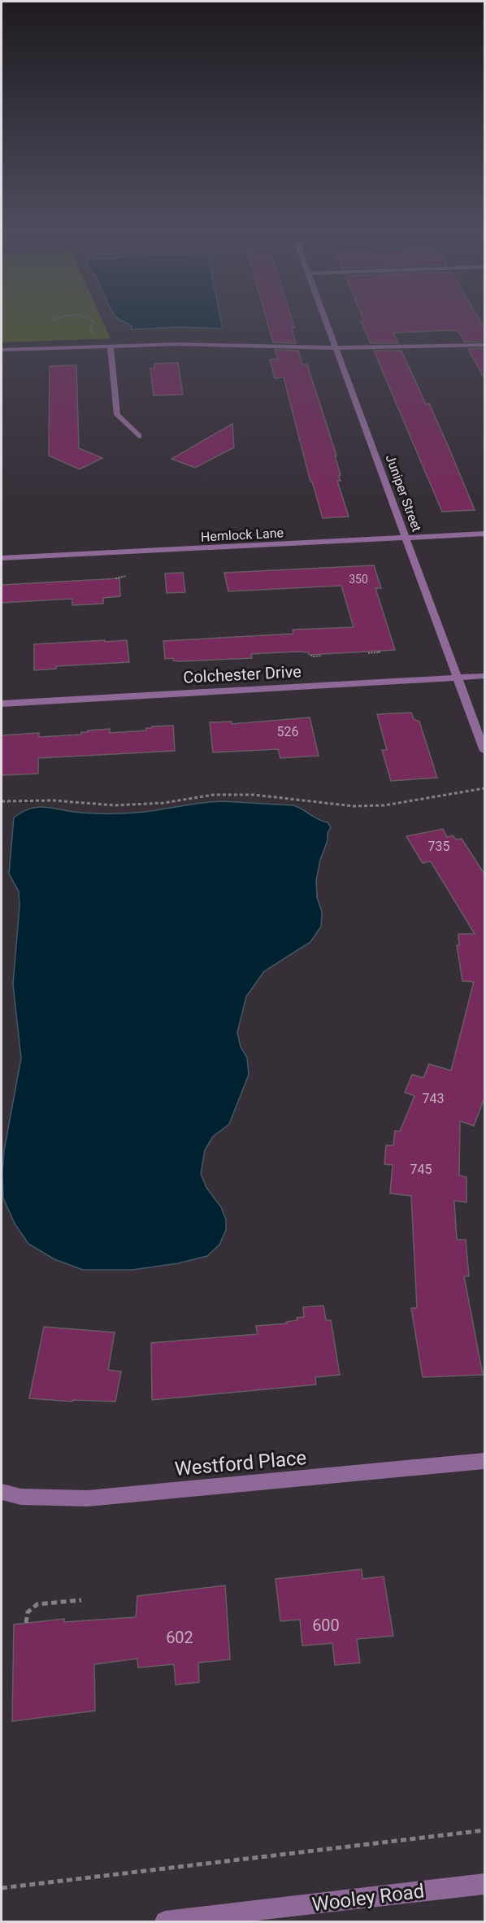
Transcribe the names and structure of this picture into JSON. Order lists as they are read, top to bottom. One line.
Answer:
{"streets":{"street":["Juniper Street","Hemlock Lane","Colchester Drive","Westford Place","Wooley Road"]},"crossings":[["Juniper Street","Hemlock Lane"],["Juniper Street","Colchester Drive"]],"house_numbers":["350","526","735","743","745","600","602"]}
